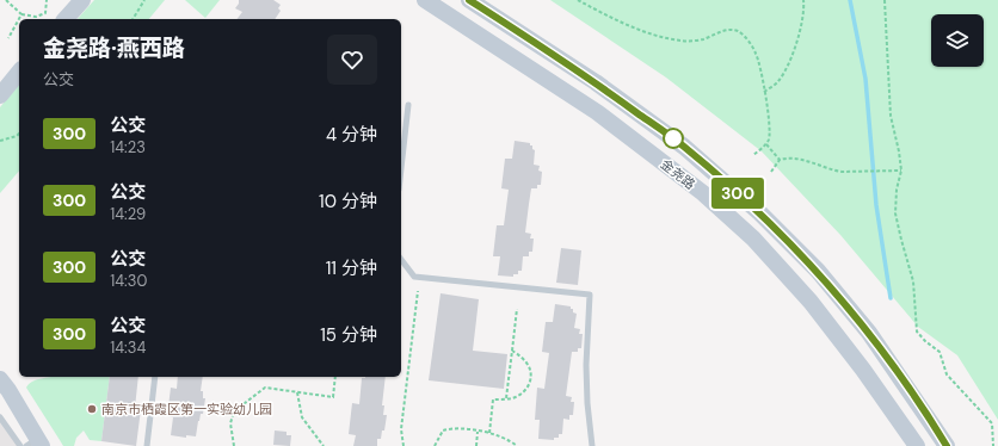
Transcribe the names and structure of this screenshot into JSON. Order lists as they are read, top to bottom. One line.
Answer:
{"streets":{"main road":["金尧路"]},"places":["南京市栖霞区第一实验幼儿园"],"lines":["bus line 300"],"page":{"on_map":"300","heading":["金尧路·燕西路","公交"],"list":[{"mark":"300","name":"公交","note":"14:23","value":"4 分钟"},{"mark":"300","name":"公交","note":"14:29","value":"10 分钟"},{"mark":"300","name":"公交","note":"14:30","value":"11 分钟"},{"mark":"300","name":"公交","note":"14:34","value":"15 分钟"}]}}
